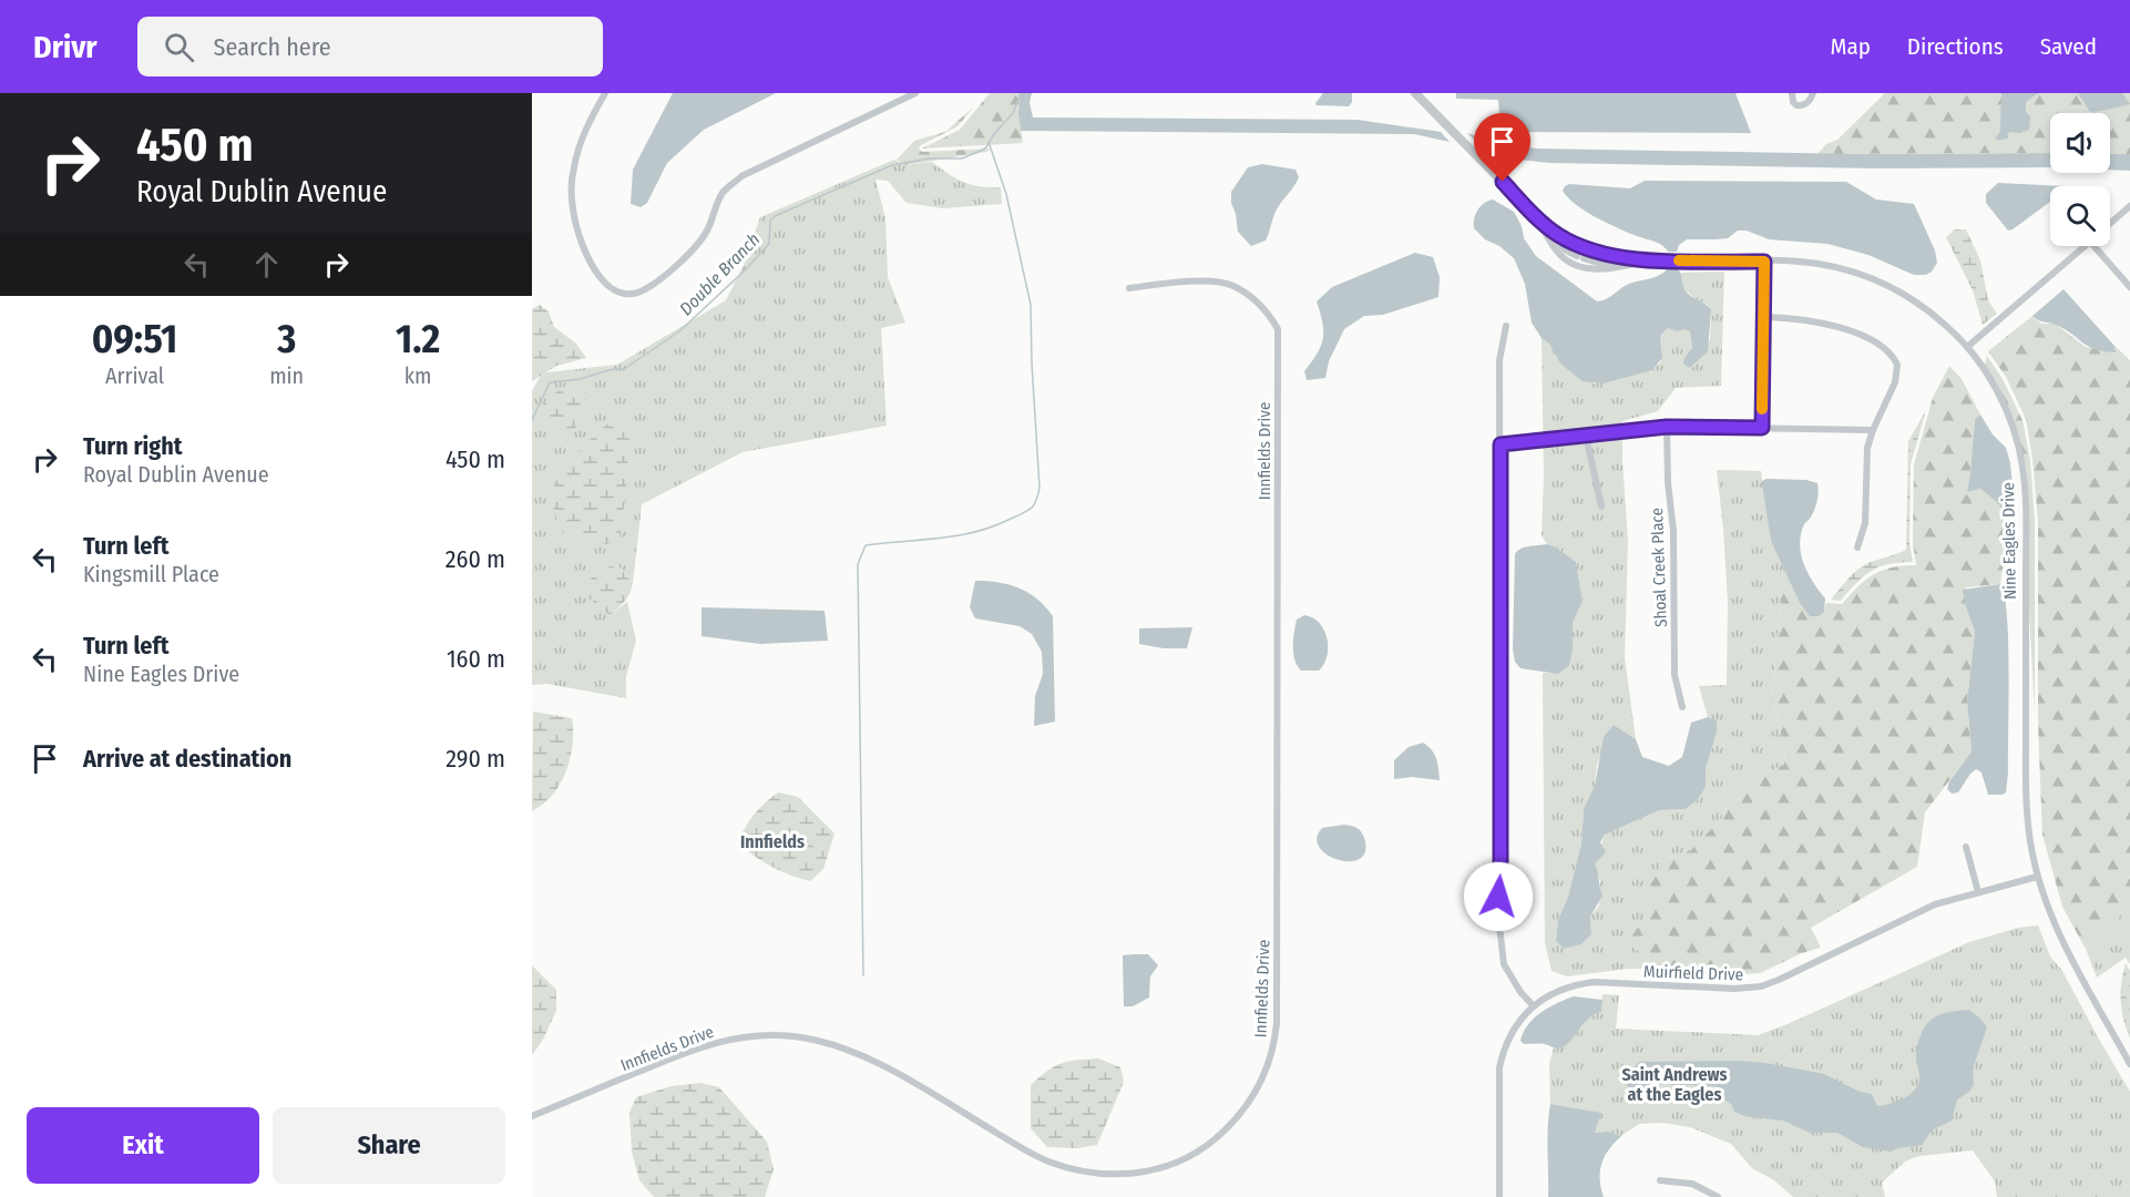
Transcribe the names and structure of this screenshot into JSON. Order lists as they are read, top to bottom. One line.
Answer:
{"streets":{"street":["Innfields Drive","Nine Eagles Drive","Shoal Creek Place","Muirfield Drive"]},"crossings":[["Nine Eagles Drive","Muirfield Drive"]],"districts":["Innfields","Saint Andrews at the Eagles"],"water":["Double Branch"],"page":{"header":"Drivr","search":"Search here","nav":["Map","Directions","Saved"],"turn":["450 m","Royal Dublin Avenue"],"eta":["09:51","Arrival","3","min","1.2","km"],"list":[{"name":"Turn right","note":"Royal Dublin Avenue","value":"450 m"},{"name":"Turn left","note":"Kingsmill Place","value":"260 m"},{"name":"Turn left","note":"Nine Eagles Drive","value":"160 m"},{"name":"Arrive at destination","value":"290 m"}],"buttons":["Exit","Share"]}}
